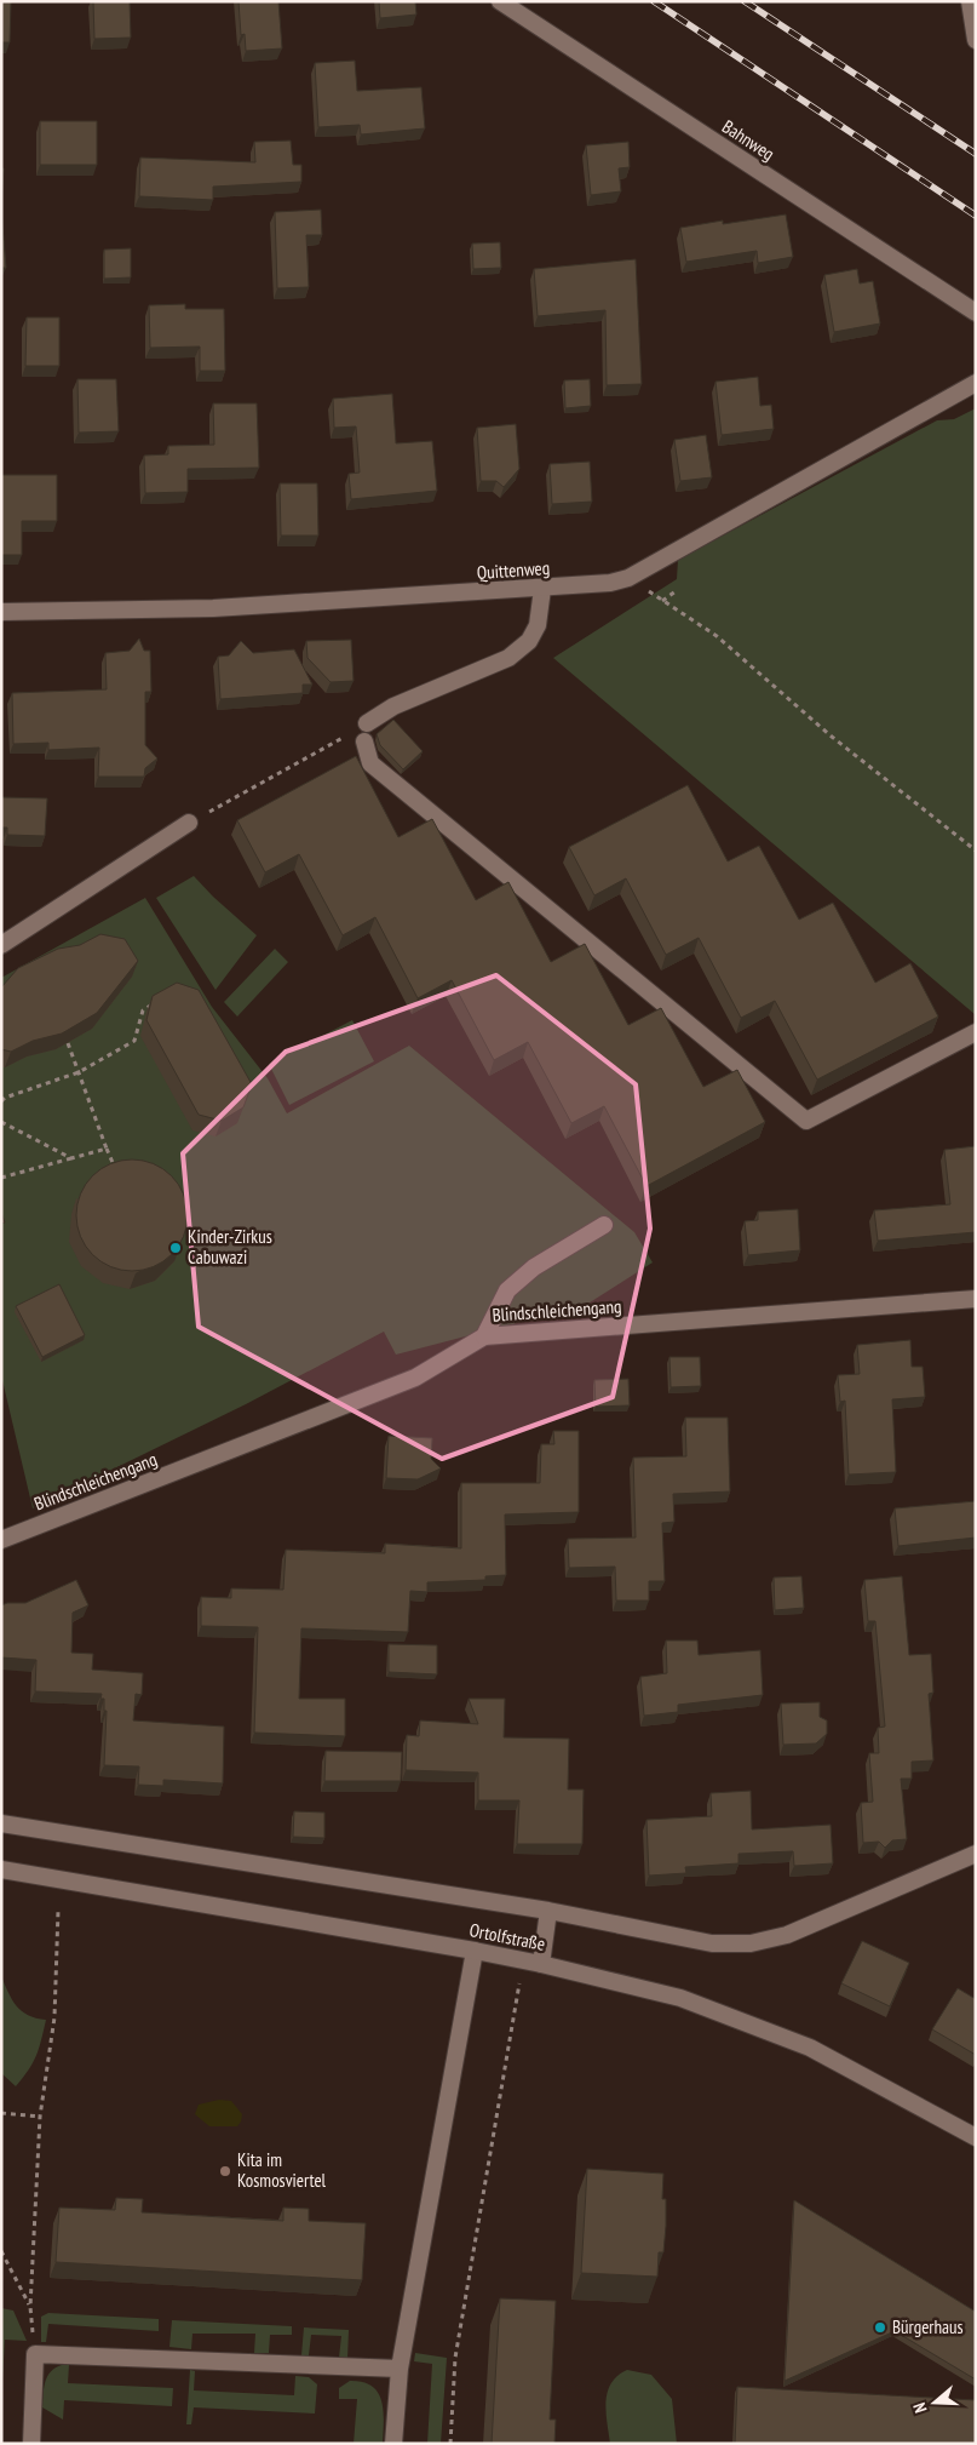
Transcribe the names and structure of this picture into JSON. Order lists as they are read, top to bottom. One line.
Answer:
{"streets":{"street":["Bahnweg","Quittenweg","Blindschleichengang","Ortolfstraße"]},"places":["Kinder-Zirkus Cabuwazi","Kita im Kosmosviertel","Bürgerhaus"],"north":"left"}
